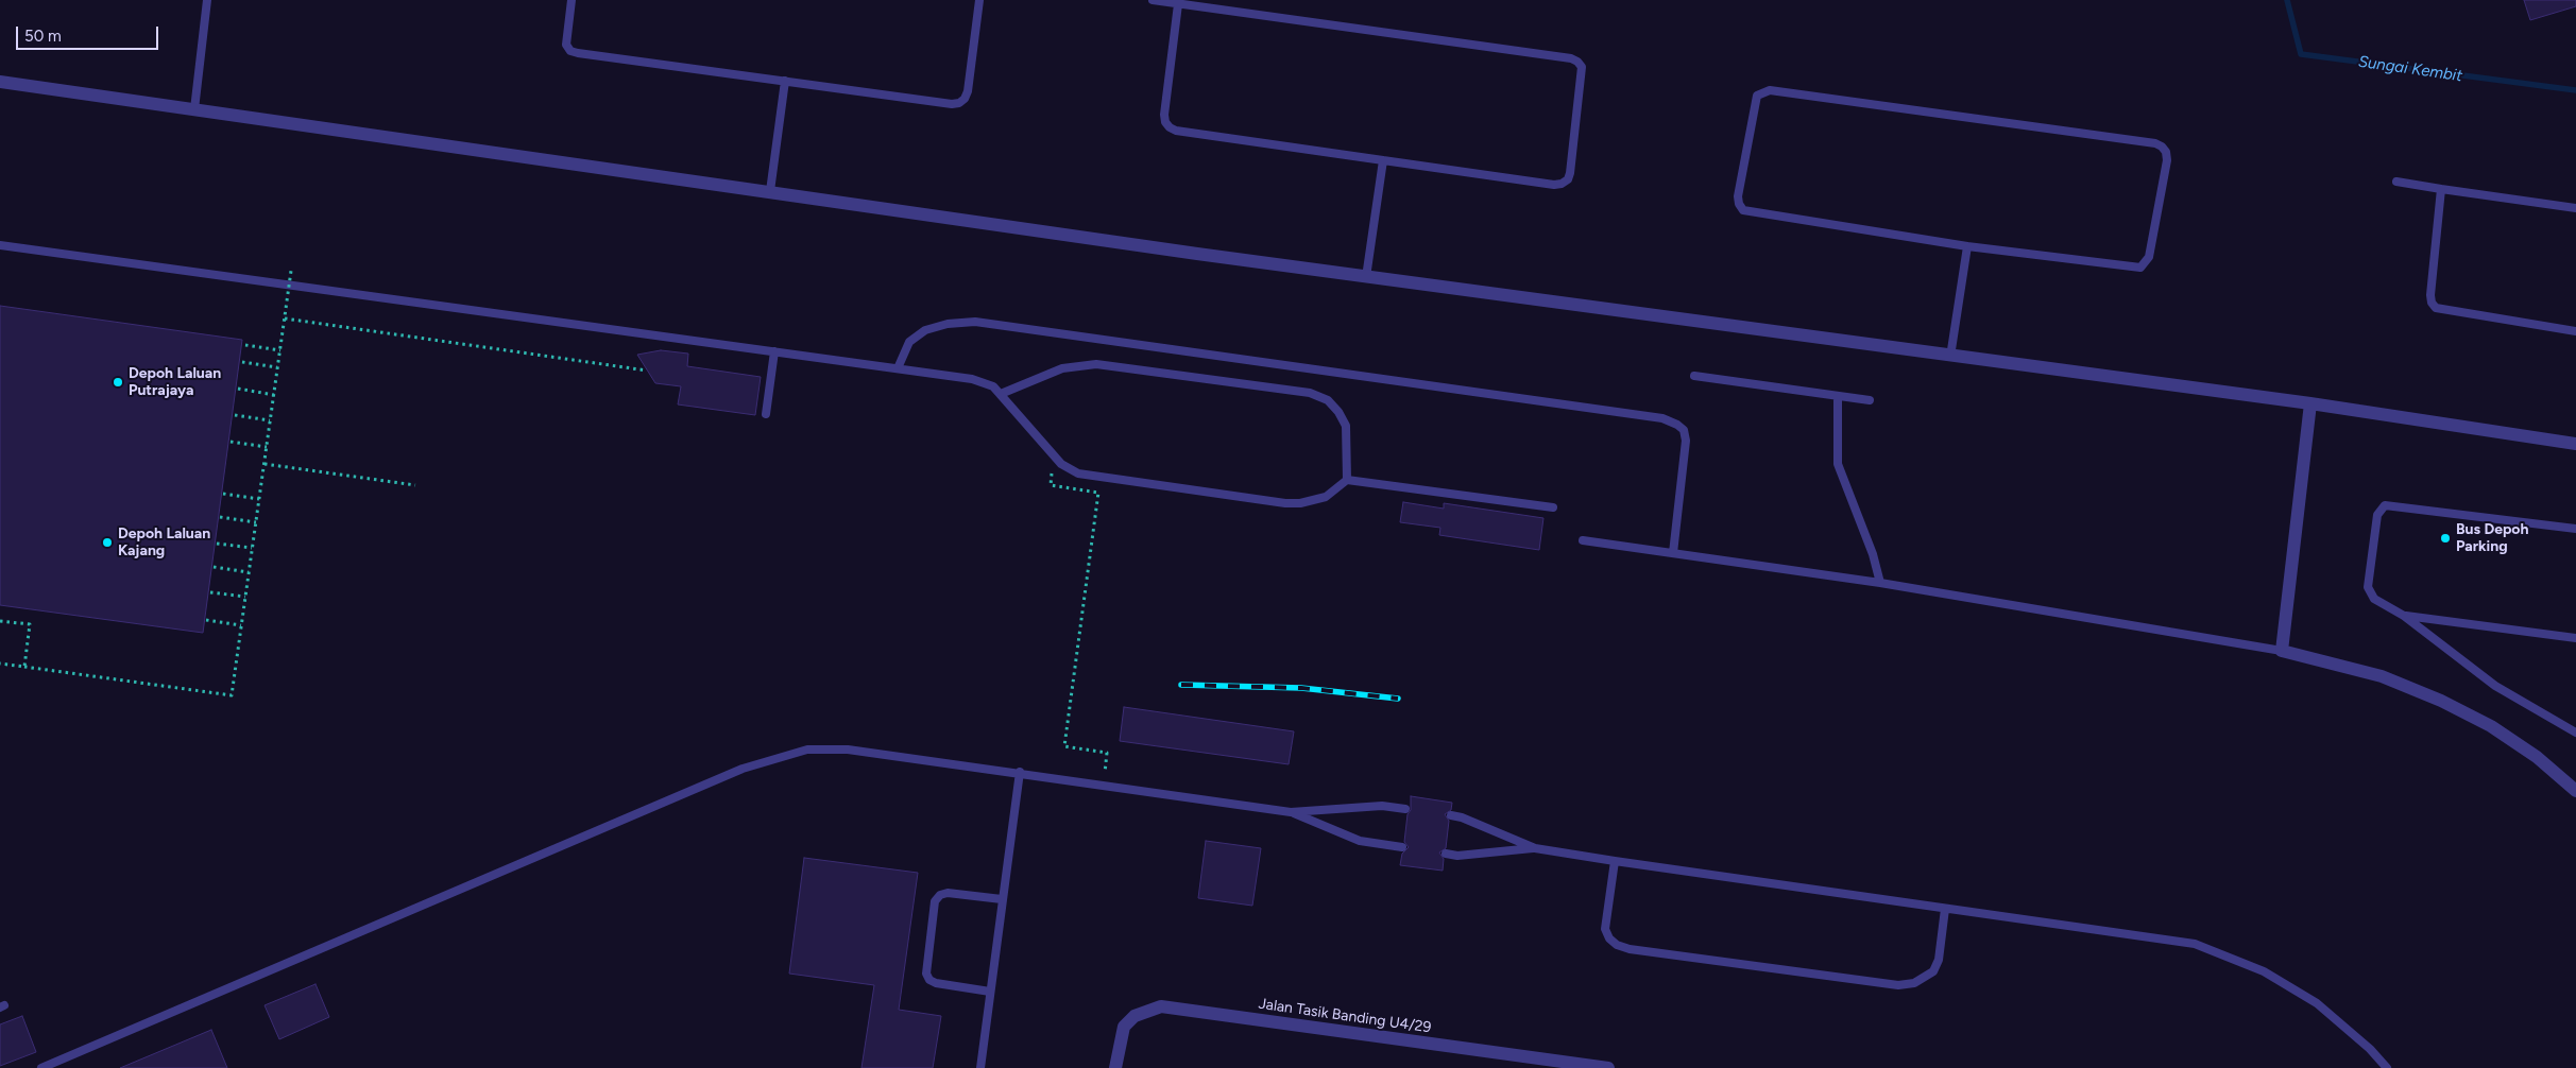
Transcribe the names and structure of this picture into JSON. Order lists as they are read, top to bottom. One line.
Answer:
{"streets":{"street":["Jalan Tasik Banding U4/29"]},"water":["Sungai Kembit"],"places":["Depoh Laluan Putrajaya","Bus Depoh Parking","Depoh Laluan Kajang"],"scale_bar":"50 m"}
